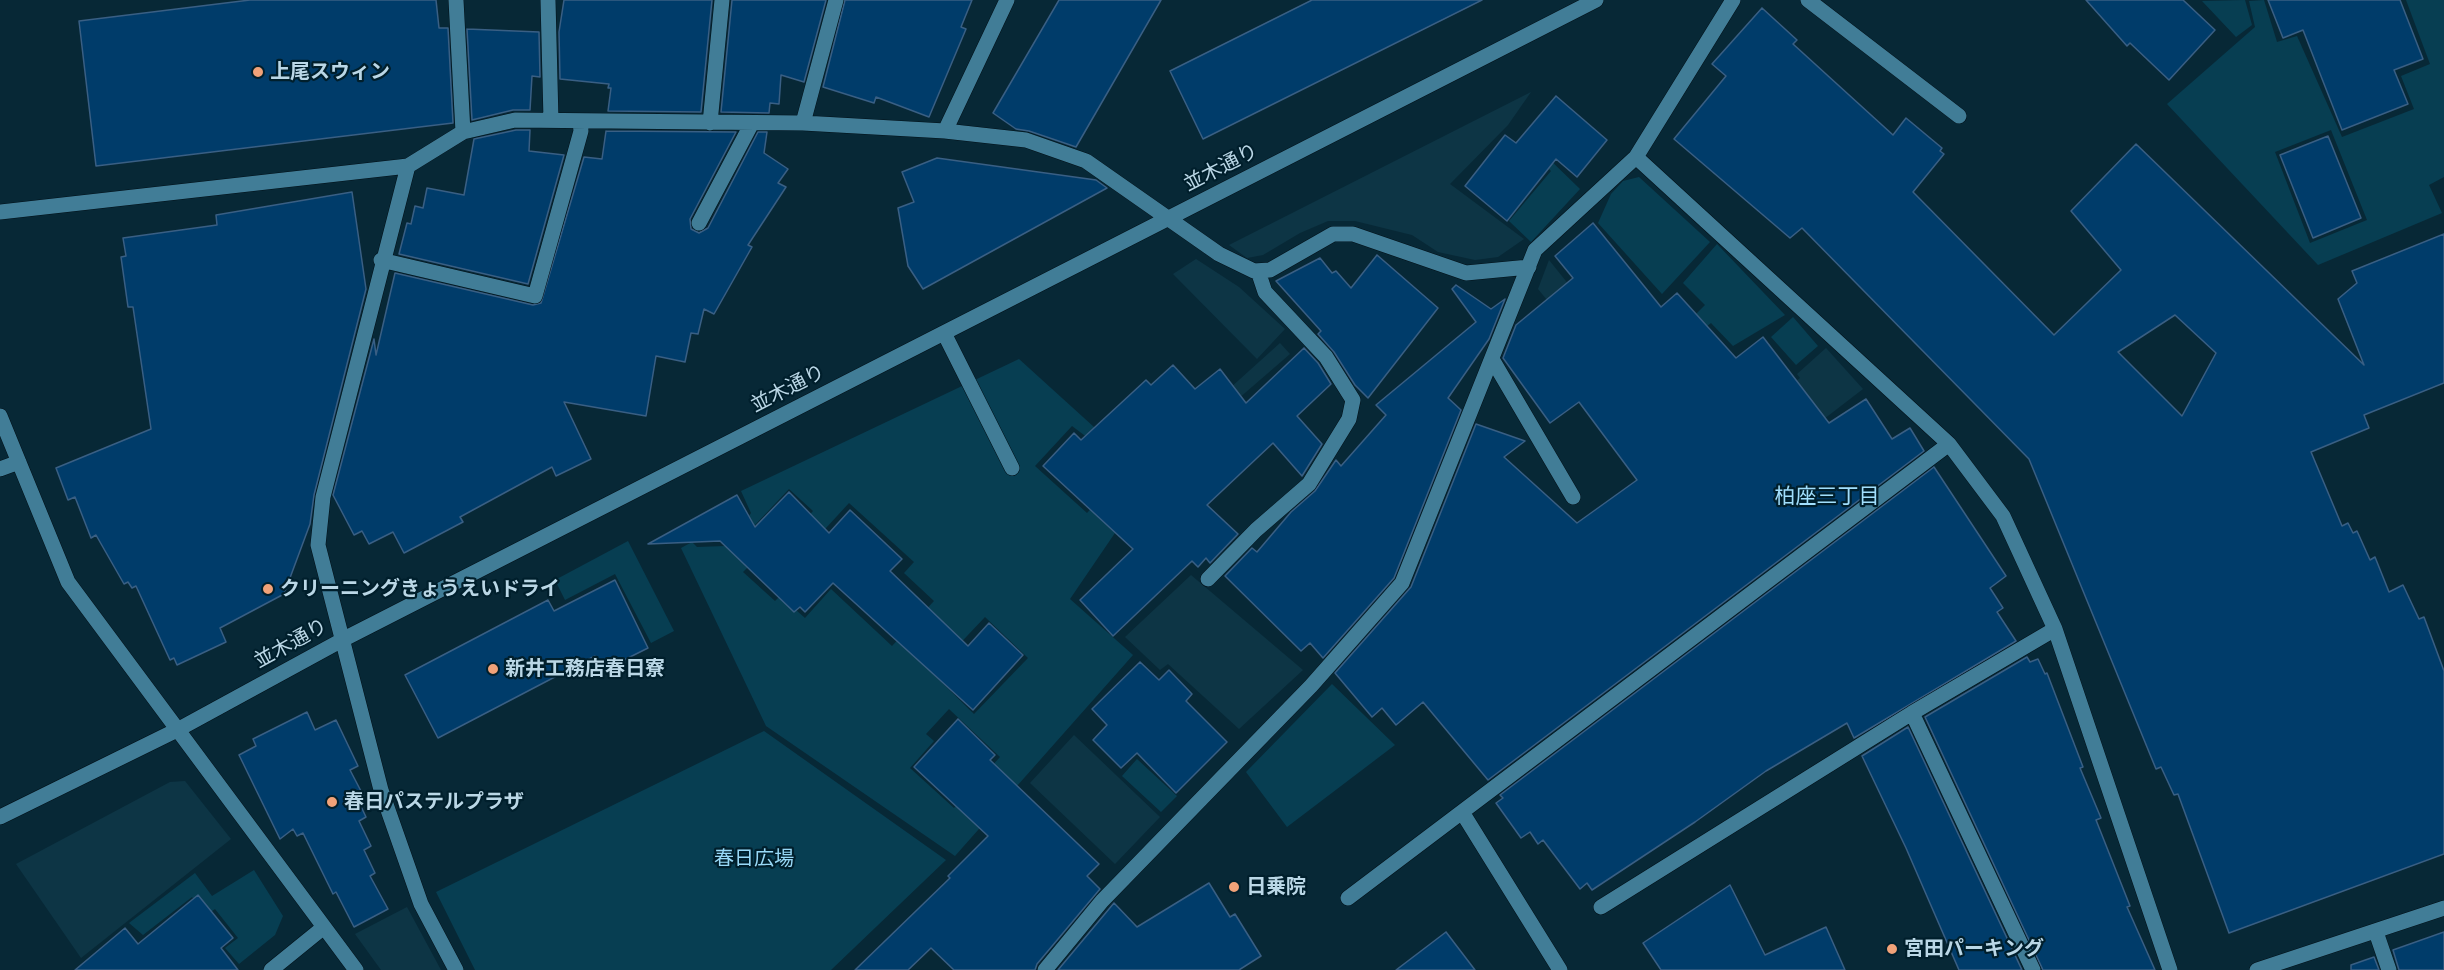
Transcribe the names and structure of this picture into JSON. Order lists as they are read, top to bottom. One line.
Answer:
{"streets":{"street":["並木通り"]},"districts":["柏座三丁目"],"parks":["春日広場"],"places":["上尾スウィン","クリーニングきょうえいドライ","新井工務店春日寮","春日パステルプラザ","日乗院","宮田パーキング"]}
